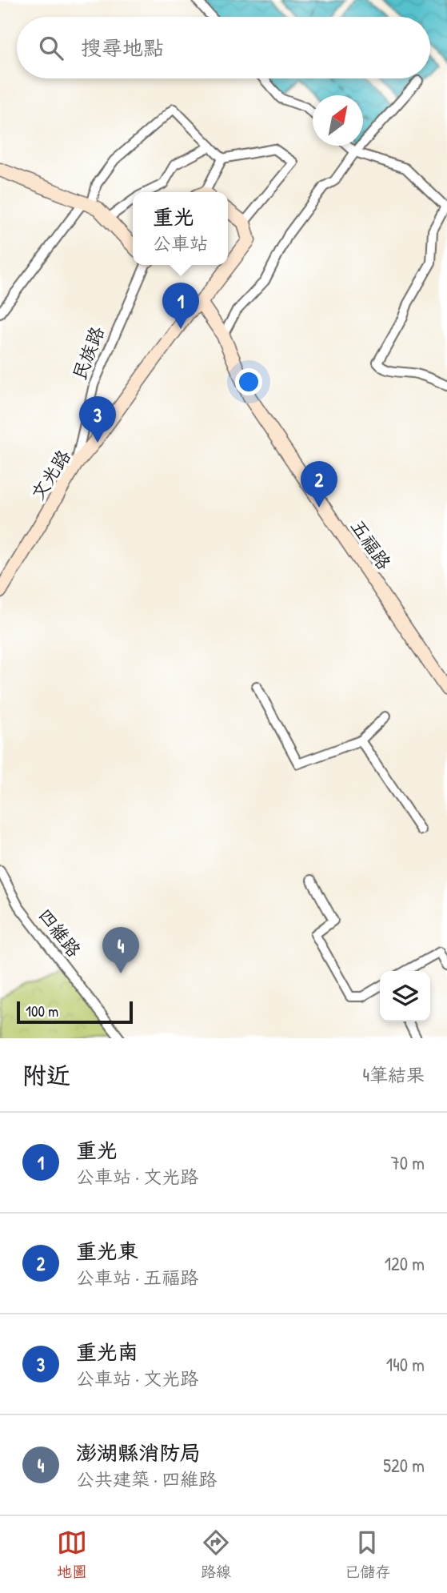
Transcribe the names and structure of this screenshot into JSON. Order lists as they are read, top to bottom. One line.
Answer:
{"streets":{"street":["民族路","文光路","五福路","四維路"]},"crossings":[["民族路","文光路"],["文光路","五福路"]],"scale_bar":"100 m","north":"top right","page":{"search":"搜尋地點","popup":["重光","公車站"],"pins":["1","3","2","4"],"scale":"100 m","heading":["附近","4筆結果"],"list":[{"mark":"1","name":"重光","note":"公車站 · 文光路","value":"70 m"},{"mark":"2","name":"重光東","note":"公車站 · 五福路","value":"120 m"},{"mark":"3","name":"重光南","note":"公車站 · 文光路","value":"140 m"},{"mark":"4","name":"澎湖縣消防局","note":"公共建築 · 四維路","value":"520 m"}],"nav":["地圖","路線","已儲存"]}}
